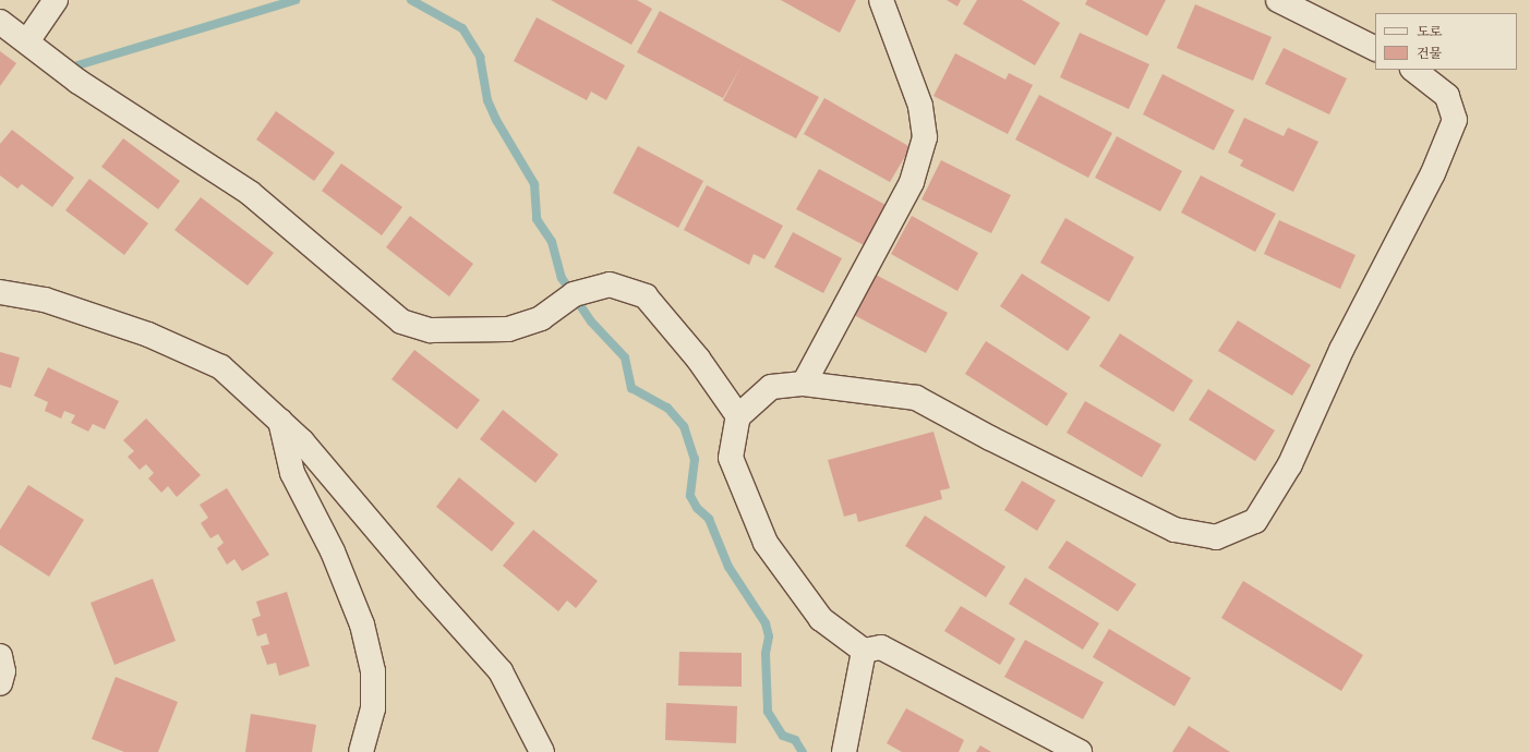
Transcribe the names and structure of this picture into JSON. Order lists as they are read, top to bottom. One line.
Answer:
{"legend":["도로","건물"]}
